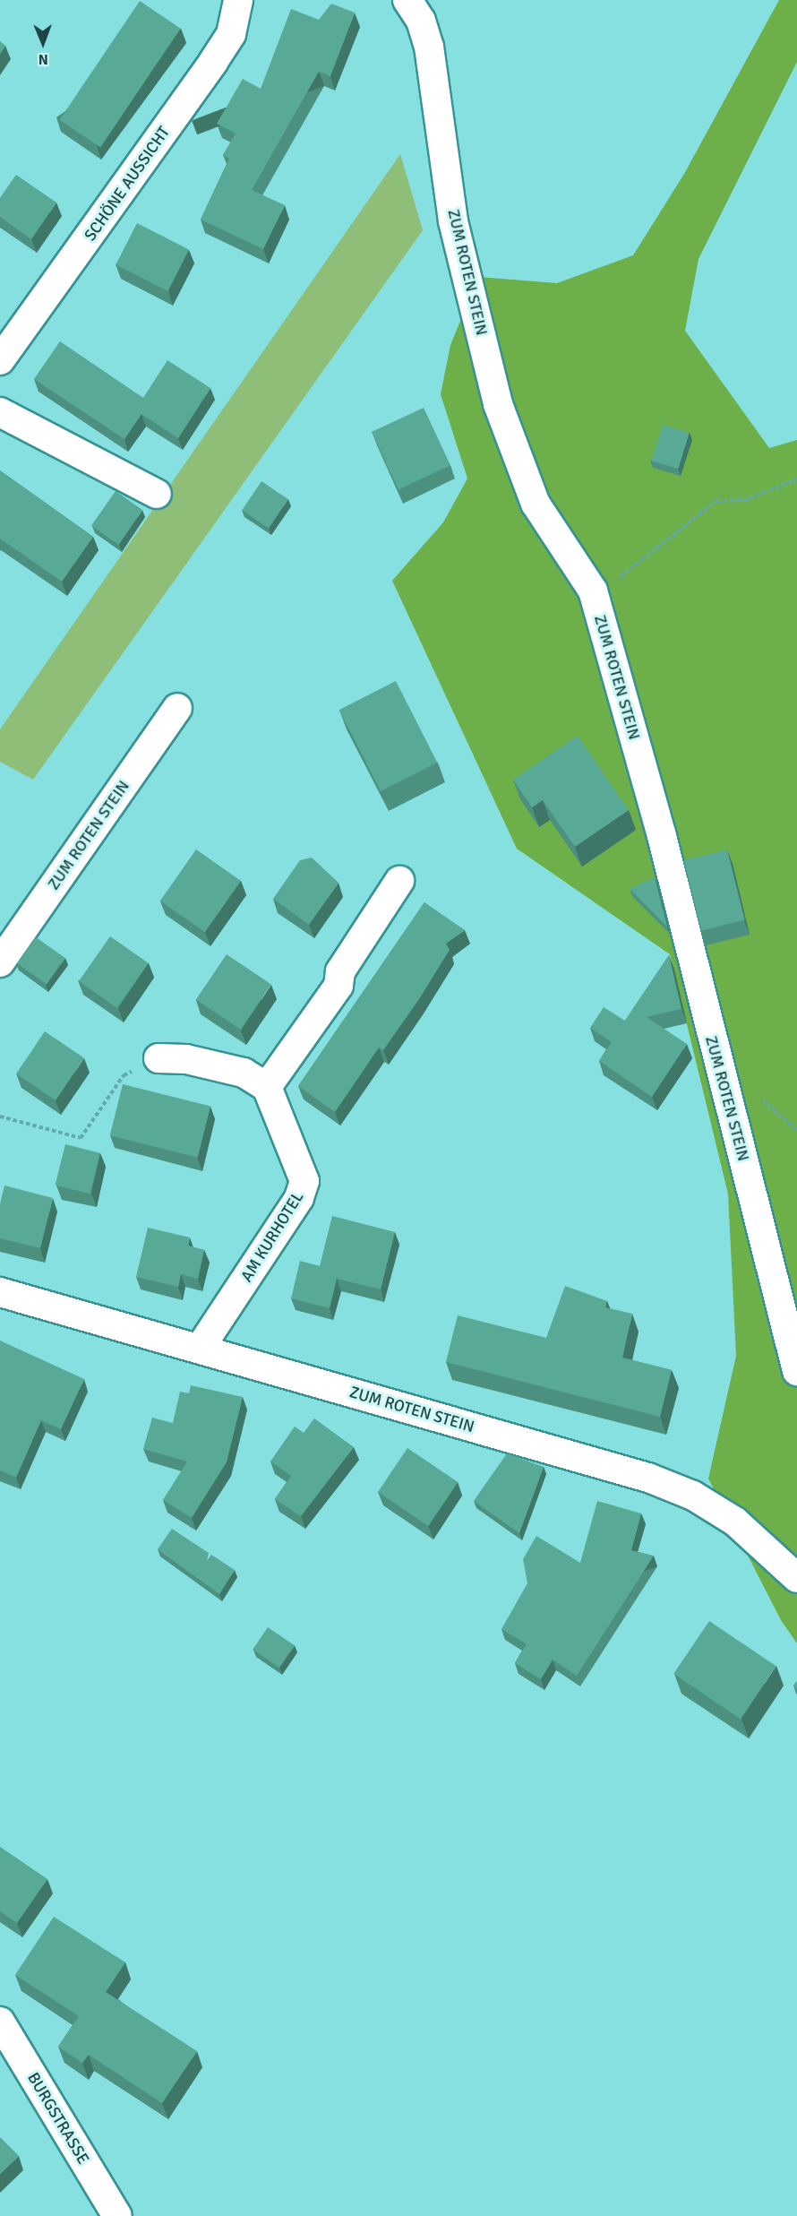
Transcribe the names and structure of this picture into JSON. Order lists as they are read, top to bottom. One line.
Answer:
{"streets":{"street":["SCHÖNE AUSSICHT","ZUM ROTEN STEIN","AM KURHOTEL","BURGSTRASSE"]},"crossings":[["ZUM ROTEN STEIN","AM KURHOTEL"]],"north":"bottom"}
